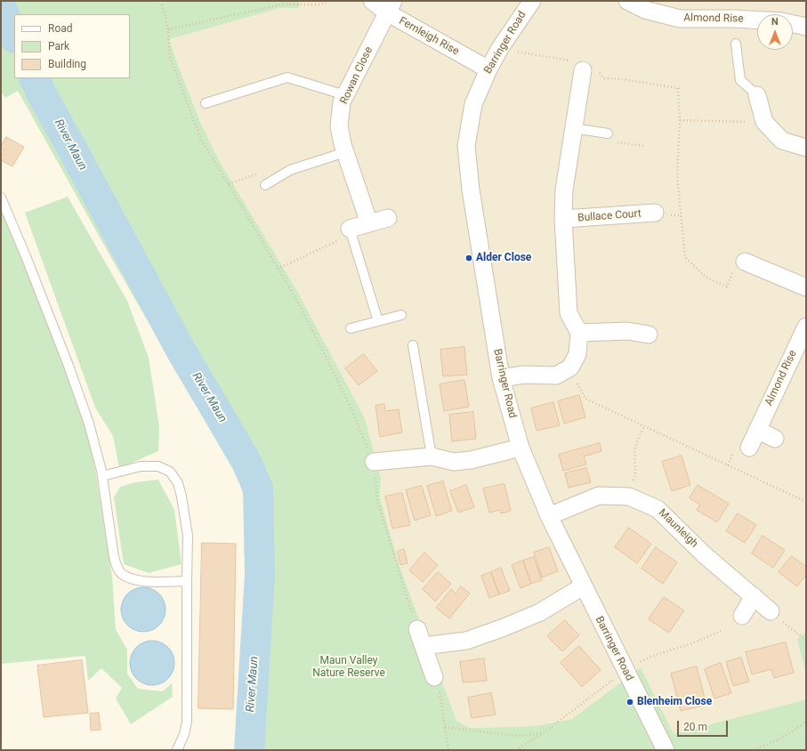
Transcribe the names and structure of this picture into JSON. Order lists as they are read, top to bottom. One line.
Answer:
{"streets":{"street":["Almond Rise","Fernleigh Rise","Barringer Road","Rowan Close","Bullace Court","Maunleigh"]},"crossings":[["Fernleigh Rise","Barringer Road"],["Fernleigh Rise","Rowan Close"],["Barringer Road","Maunleigh"]],"water":["River Maun"],"parks":["Maun Valley Nature Reserve"],"places":["Alder Close","Blenheim Close"],"legend":["Road","Park","Building"],"scale_bar":"20 m","north":"top"}
